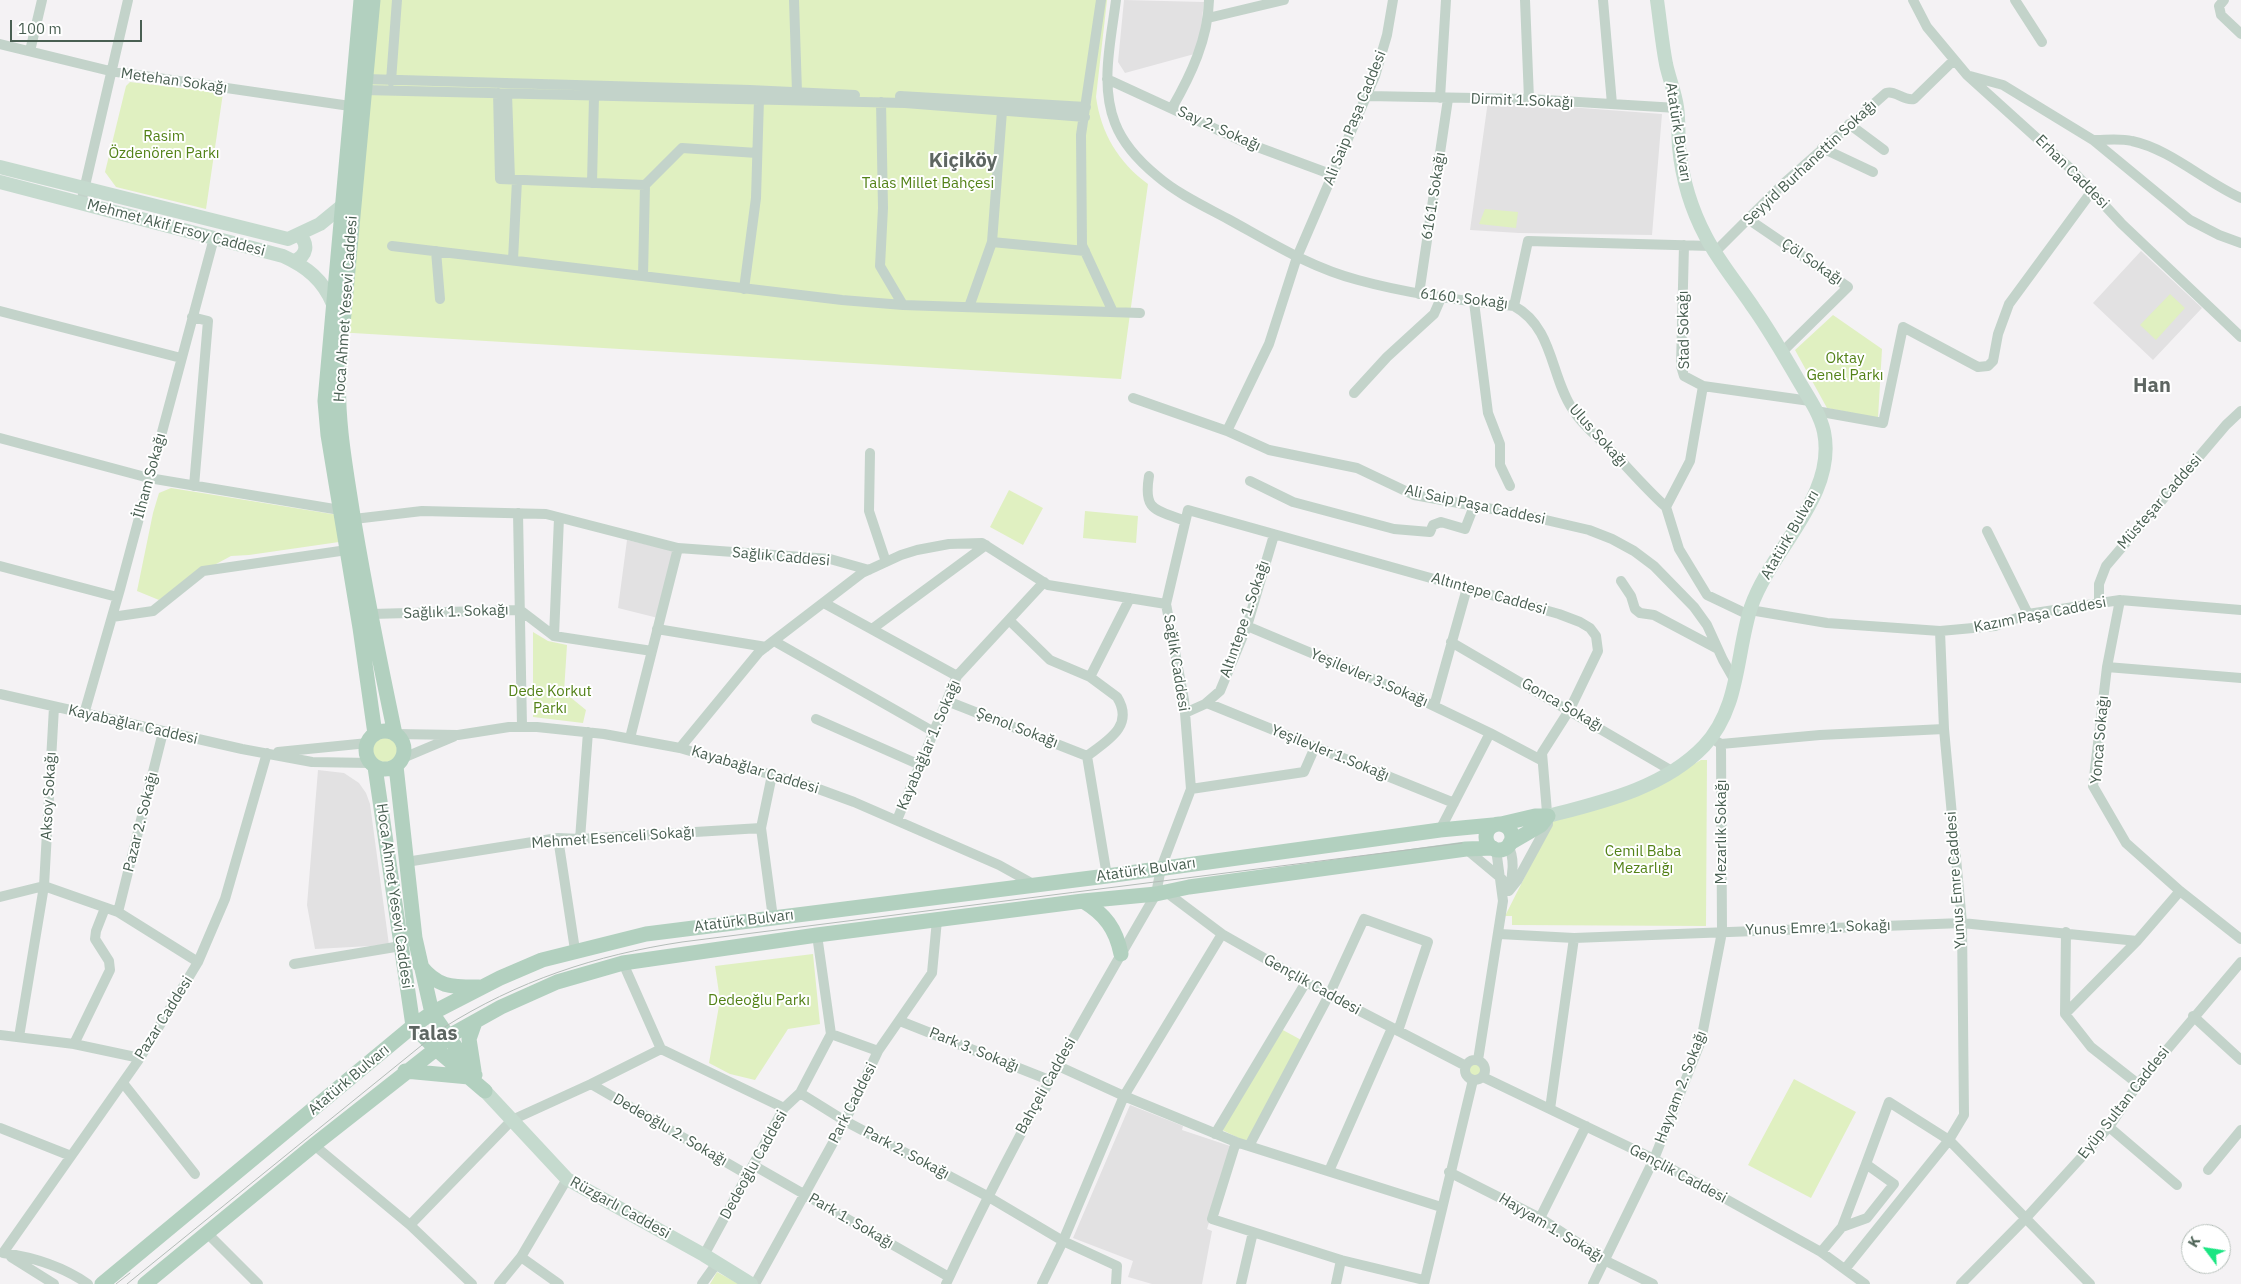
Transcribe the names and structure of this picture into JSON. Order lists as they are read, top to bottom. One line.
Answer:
{"streets":{"main road":["Atatürk Bulvarı","Hoca Ahmet Yesevi Caddesi","Rüzgarlı Caddesi"],"street":["Metehan Sokağı","Dirmit 1.Sokağı","Ali Saip Paşa Caddesi","Say 2. Sokağı","Seyyid Burhanettin Sokağı","Erhan Caddesi","6161. Sokağı","Mehmet Akif Ersoy Caddesi","Çöl Sokağı","6160. Sokağı","Stad Sokağı","Ulus Sokağı","İlham Sokağı","Müsteşar Caddesi","Sağlık Caddesi","Altıntepe Caddesi","Sağlık 1. Sokağı","Kazım Paşa Caddesi","Altıntepe 1.Sokağı","Yeşilevler 3.Sokağı","Gonca Sokağı","Kayabağlar Caddesi","Şenol Sokağı","Yonca Sokağı","Kayabağlar 1. Sokağı","Yeşilevler 1.Sokağı","Aksoy Sokağı","Pazar 2. Sokağı","Mezarlık Sokağı","Mehmet Esenceli Sokağı","Yunus Emre Caddesi","Yunus Emre 1. Sokağı","Gençlik Caddesi","Pazar Caddesi","Park 3. Sokağı","Bahçeli Caddesi","Hayyam 2. Sokağı","Park Caddesi","Eyüp Sultan Caddesi","Dedeoğlu 2. Sokağı","Park 2. Sokağı","Dedeoğlu Caddesi","Park 1. Sokağı","Hayyam 1. Sokağı"]},"crossings":[["Metehan Sokağı","Hoca Ahmet Yesevi Caddesi"],["Dirmit 1.Sokağı","Ali Saip Paşa Caddesi"],["Dirmit 1.Sokağı","Atatürk Bulvarı"],["Dirmit 1.Sokağı","6161. Sokağı"],["Ali Saip Paşa Caddesi","Say 2. Sokağı"],["Ali Saip Paşa Caddesi","Atatürk Bulvarı"],["Ali Saip Paşa Caddesi","6160. Sokağı"],["Say 2. Sokağı","6160. Sokağı"],["Atatürk Bulvarı","Seyyid Burhanettin Sokağı"],["Atatürk Bulvarı","Çöl Sokağı"],["Atatürk Bulvarı","6160. Sokağı"],["Atatürk Bulvarı","Hoca Ahmet Yesevi Caddesi"],["Atatürk Bulvarı","Stad Sokağı"],["Atatürk Bulvarı","Sağlık Caddesi"],["Atatürk Bulvarı","Kazım Paşa Caddesi"],["Atatürk Bulvarı","Gonca Sokağı"],["Atatürk Bulvarı","Kayabağlar Caddesi"],["Atatürk Bulvarı","Mezarlık Sokağı"],["Atatürk Bulvarı","Gençlik Caddesi"],["Atatürk Bulvarı","Bahçeli Caddesi"],["Atatürk Bulvarı","Park Caddesi"],["Atatürk Bulvarı","Rüzgarlı Caddesi"],["Seyyid Burhanettin Sokağı","Erhan Caddesi"],["Seyyid Burhanettin Sokağı","Çöl Sokağı"],["Seyyid Burhanettin Sokağı","6160. Sokağı"],["Erhan Caddesi","Stad Sokağı"],["6161. Sokağı","6160. Sokağı"],["Mehmet Akif Ersoy Caddesi","Hoca Ahmet Yesevi Caddesi"],["Mehmet Akif Ersoy Caddesi","İlham Sokağı"],["6160. Sokağı","Stad Sokağı"],["6160. Sokağı","Ulus Sokağı"],["Hoca Ahmet Yesevi Caddesi","Sağlık Caddesi"],["Hoca Ahmet Yesevi Caddesi","Sağlık 1. Sokağı"],["Hoca Ahmet Yesevi Caddesi","Kayabağlar Caddesi"],["Hoca Ahmet Yesevi Caddesi","Mehmet Esenceli Sokağı"],["Hoca Ahmet Yesevi Caddesi","Rüzgarlı Caddesi"],["Ulus Sokağı","Kazım Paşa Caddesi"],["İlham Sokağı","Kayabağlar Caddesi"],["Müsteşar Caddesi","Kazım Paşa Caddesi"],["Sağlık Caddesi","Altıntepe 1.Sokağı"],["Sağlık Caddesi","Kayabağlar 1. Sokağı"],["Sağlık Caddesi","Gençlik Caddesi"],["Sağlık Caddesi","Bahçeli Caddesi"],["Altıntepe Caddesi","Altıntepe 1.Sokağı"],["Altıntepe Caddesi","Yeşilevler 3.Sokağı"],["Altıntepe Caddesi","Gonca Sokağı"],["Kazım Paşa Caddesi","Yonca Sokağı"],["Kazım Paşa Caddesi","Yunus Emre Caddesi"],["Altıntepe 1.Sokağı","Yeşilevler 3.Sokağı"],["Altıntepe 1.Sokağı","Yeşilevler 1.Sokağı"],["Kayabağlar Caddesi","Kayabağlar 1. Sokağı"],["Kayabağlar Caddesi","Aksoy Sokağı"],["Kayabağlar Caddesi","Pazar 2. Sokağı"],["Kayabağlar Caddesi","Pazar Caddesi"],["Şenol Sokağı","Kayabağlar 1. Sokağı"],["Mezarlık Sokağı","Yunus Emre 1. Sokağı"],["Mezarlık Sokağı","Hayyam 2. Sokağı"],["Yunus Emre Caddesi","Yunus Emre 1. Sokağı"],["Yunus Emre Caddesi","Gençlik Caddesi"],["Yunus Emre 1. Sokağı","Hayyam 2. Sokağı"],["Gençlik Caddesi","Bahçeli Caddesi"],["Gençlik Caddesi","Hayyam 2. Sokağı"],["Park 3. Sokağı","Bahçeli Caddesi"],["Park 3. Sokağı","Park Caddesi"],["Bahçeli Caddesi","Park 2. Sokağı"],["Bahçeli Caddesi","Park 1. Sokağı"],["Hayyam 2. Sokağı","Hayyam 1. Sokağı"],["Park Caddesi","Park 2. Sokağı"],["Park Caddesi","Park 1. Sokağı"],["Dedeoğlu 2. Sokağı","Dedeoğlu Caddesi"],["Dedeoğlu 2. Sokağı","Park 1. Sokağı"],["Park 2. Sokağı","Dedeoğlu Caddesi"],["Dedeoğlu Caddesi","Rüzgarlı Caddesi"],["Dedeoğlu Caddesi","Park 1. Sokağı"]],"districts":["Kiçiköy","Han","Talas"],"parks":["Rasim Özdenören Parkı","Talas Millet Bahçesi","Oktay Genel Parkı","Dede Korkut Parkı","Cemil Baba Mezarlığı","Dedeoğlu Parkı"],"scale_bar":"100 m","north":"top left"}
